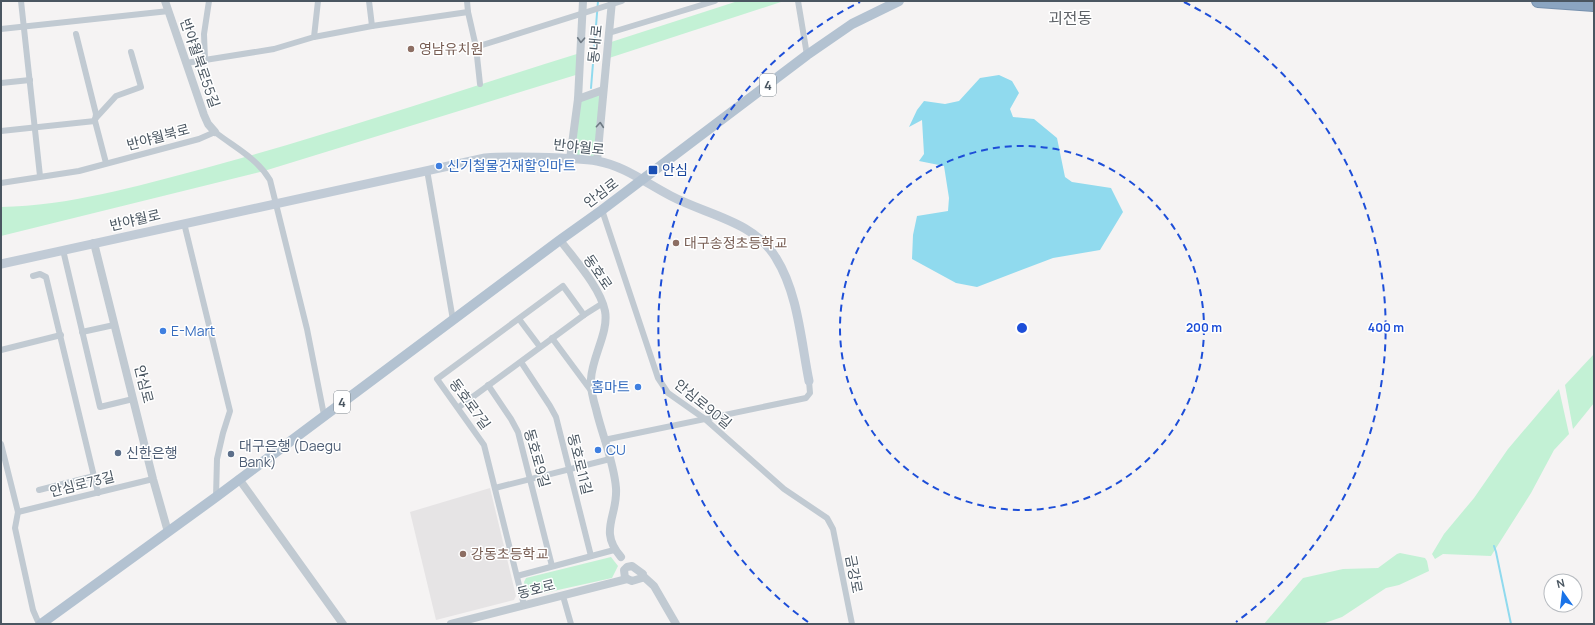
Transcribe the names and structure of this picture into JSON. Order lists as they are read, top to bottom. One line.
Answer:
{"streets":{"main road":["4","반야월로","안심로"],"street":["동내로","반야월북로55길","반야월북로","동호로","동호로7길","안심로90길","동호로9길","동호로11길","안심로73길","금강로"]},"crossings":[["동내로","반야월로"],["반야월북로55길","반야월북로"],["반야월로","안심로"],["안심로","동호로"],["안심로","안심로90길"],["안심로","안심로73길"],["동호로","동호로7길"],["안심로90길","금강로"]],"districts":["괴전동"],"places":{"other":["영남유치원","신기철물건재할인마트","대구송정초등학교","E-Mart","홈마트","CU","신한은행","대구은행 (Daegu Bank)","강동초등학교"],"transit":["안심"]},"north":"top","rings":["200 m","400 m"]}
